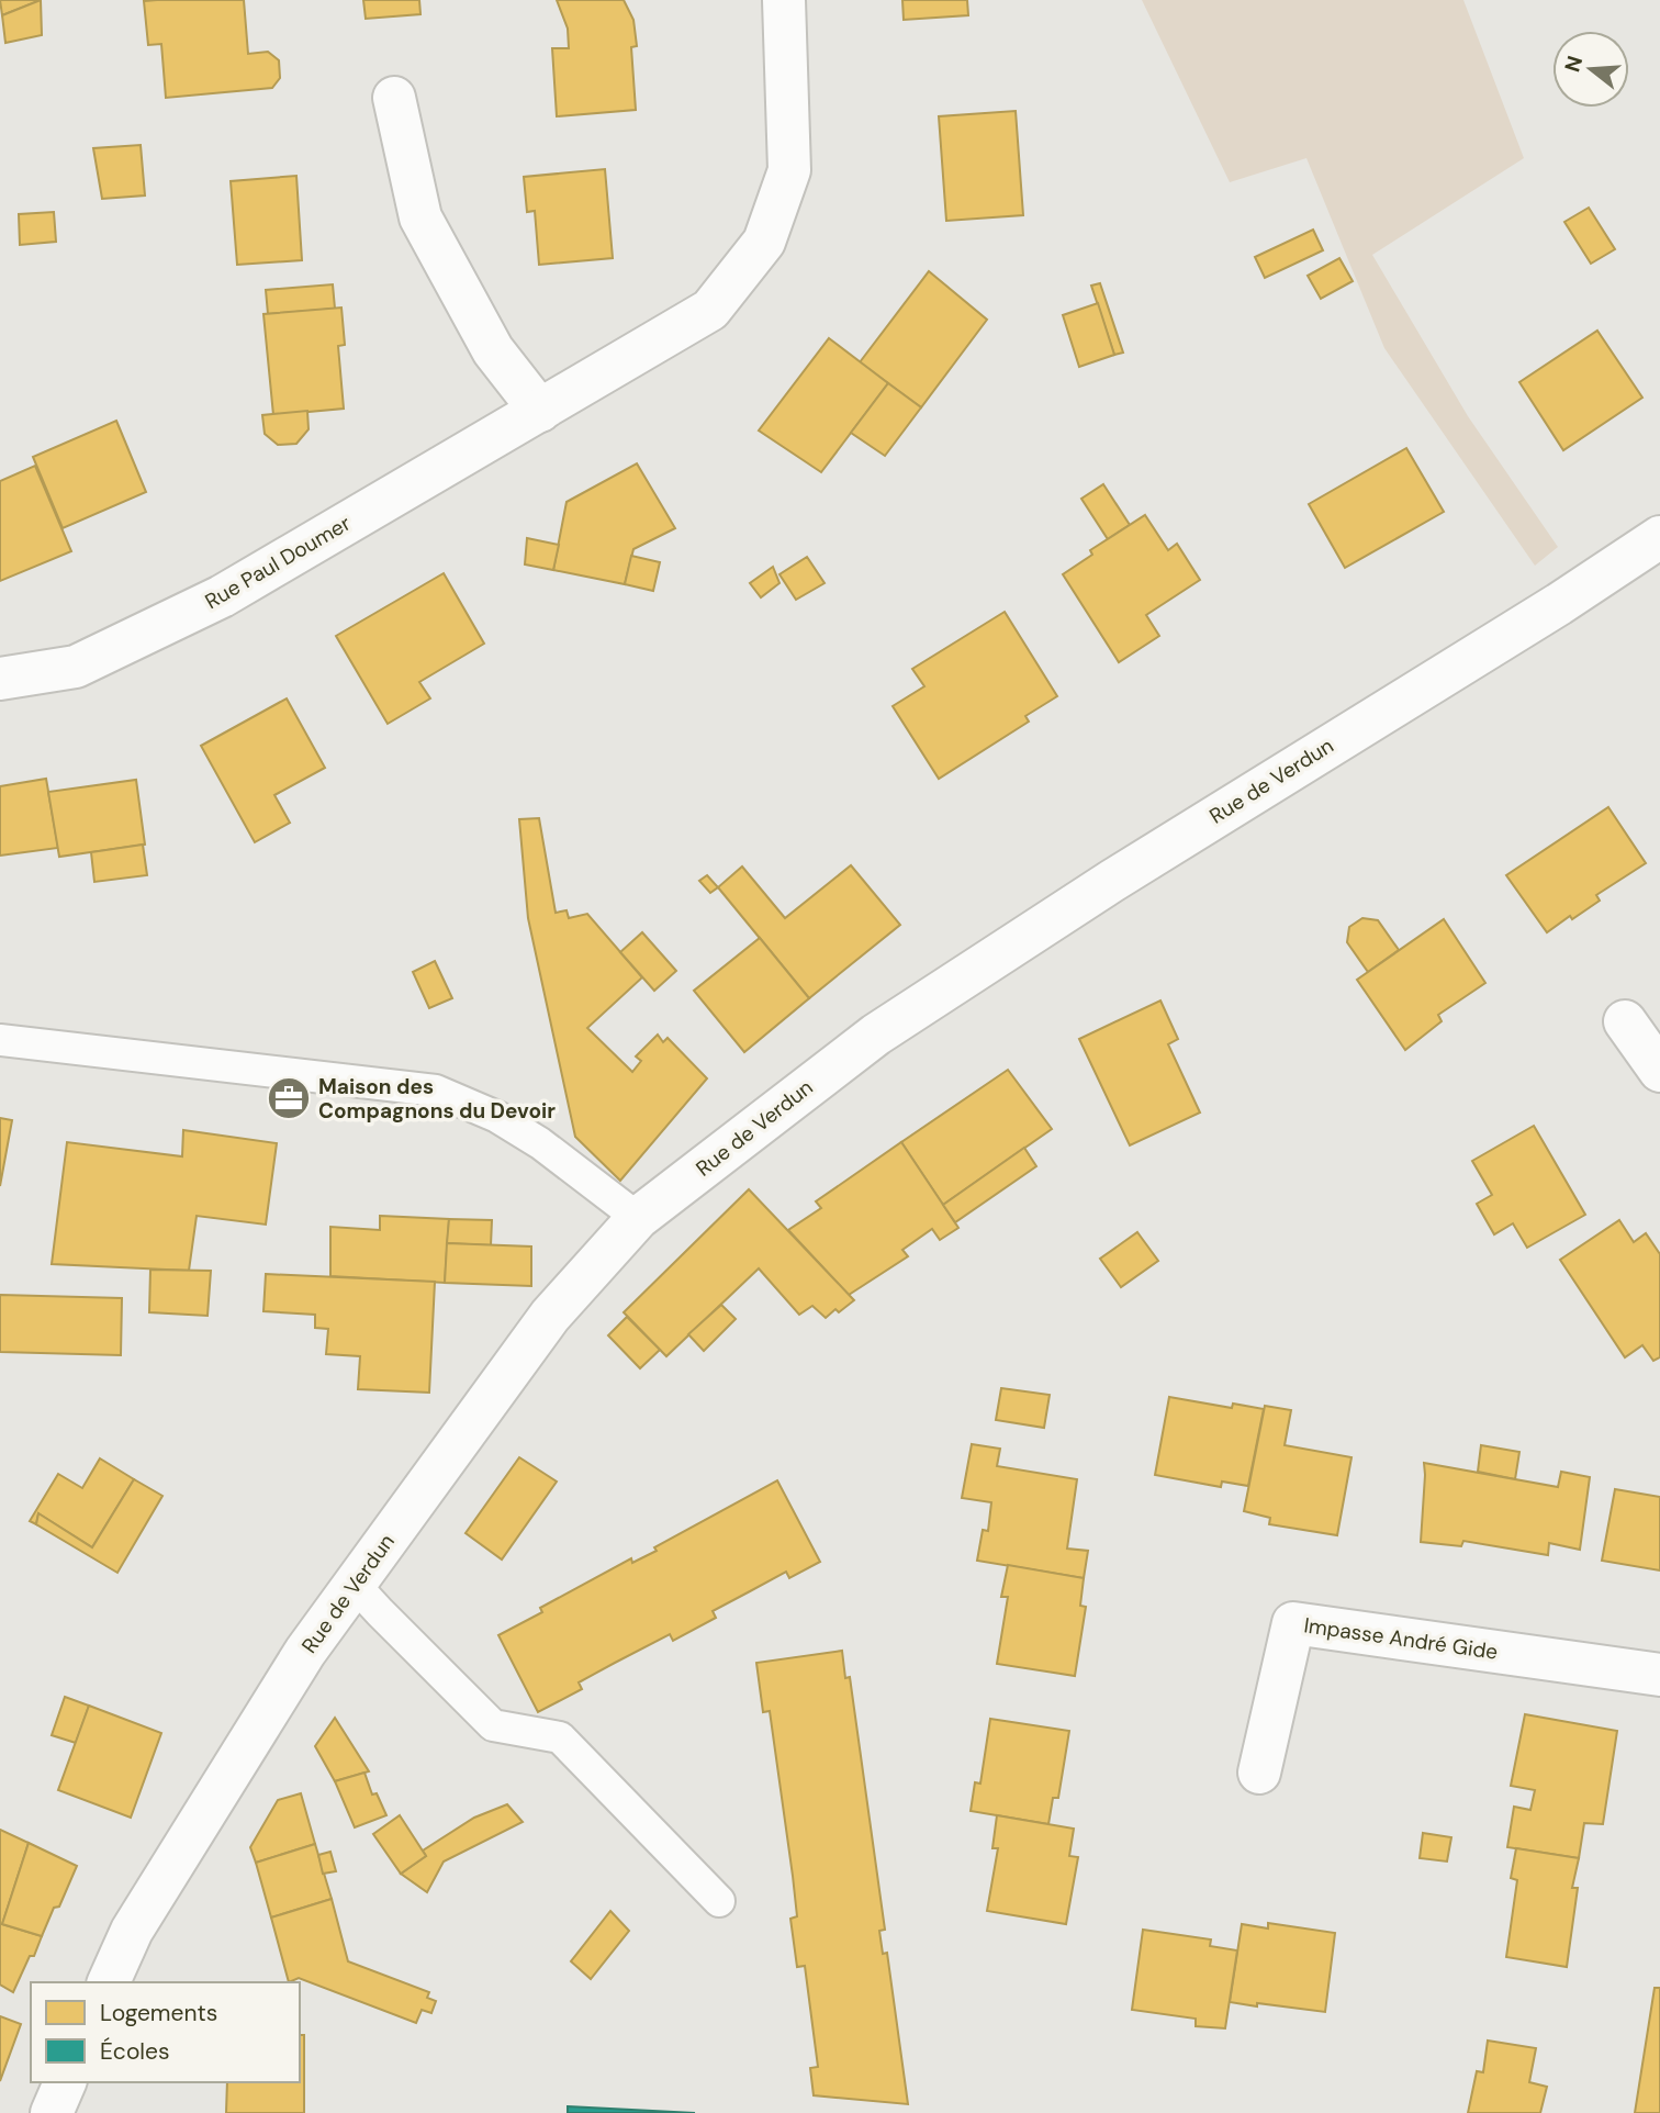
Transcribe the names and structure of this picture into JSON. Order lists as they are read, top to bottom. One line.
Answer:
{"streets":{"street":["Rue Paul Doumer","Rue de Verdun","Impasse André Gide"]},"places":{"office":["Maison des Compagnons du Devoir"]},"legend":["Logements","Écoles"],"north":"left"}
